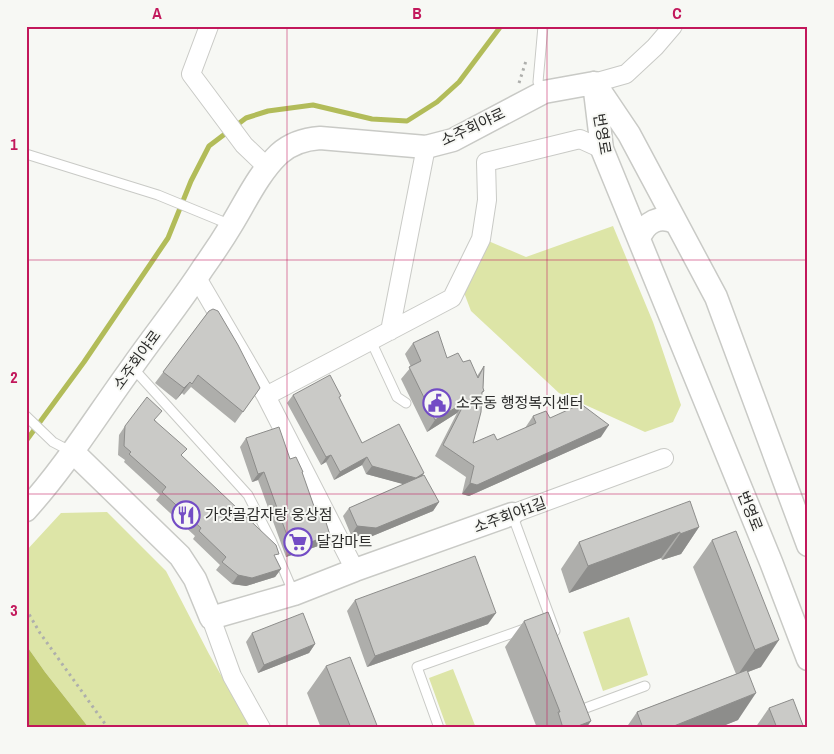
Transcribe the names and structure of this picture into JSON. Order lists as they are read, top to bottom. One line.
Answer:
{"streets":{"street":["소주회야로","번영로","소주회야1길"]},"crossings":[["소주회야로","번영로"]],"places":{"public building":["소주동 행정복지센터"],"restaurant":["가얏골감자탕 웅상점"],"supermarket":["달감마트"]},"grid":{"columns":["A","B","C"],"rows":["1","2","3"]}}
